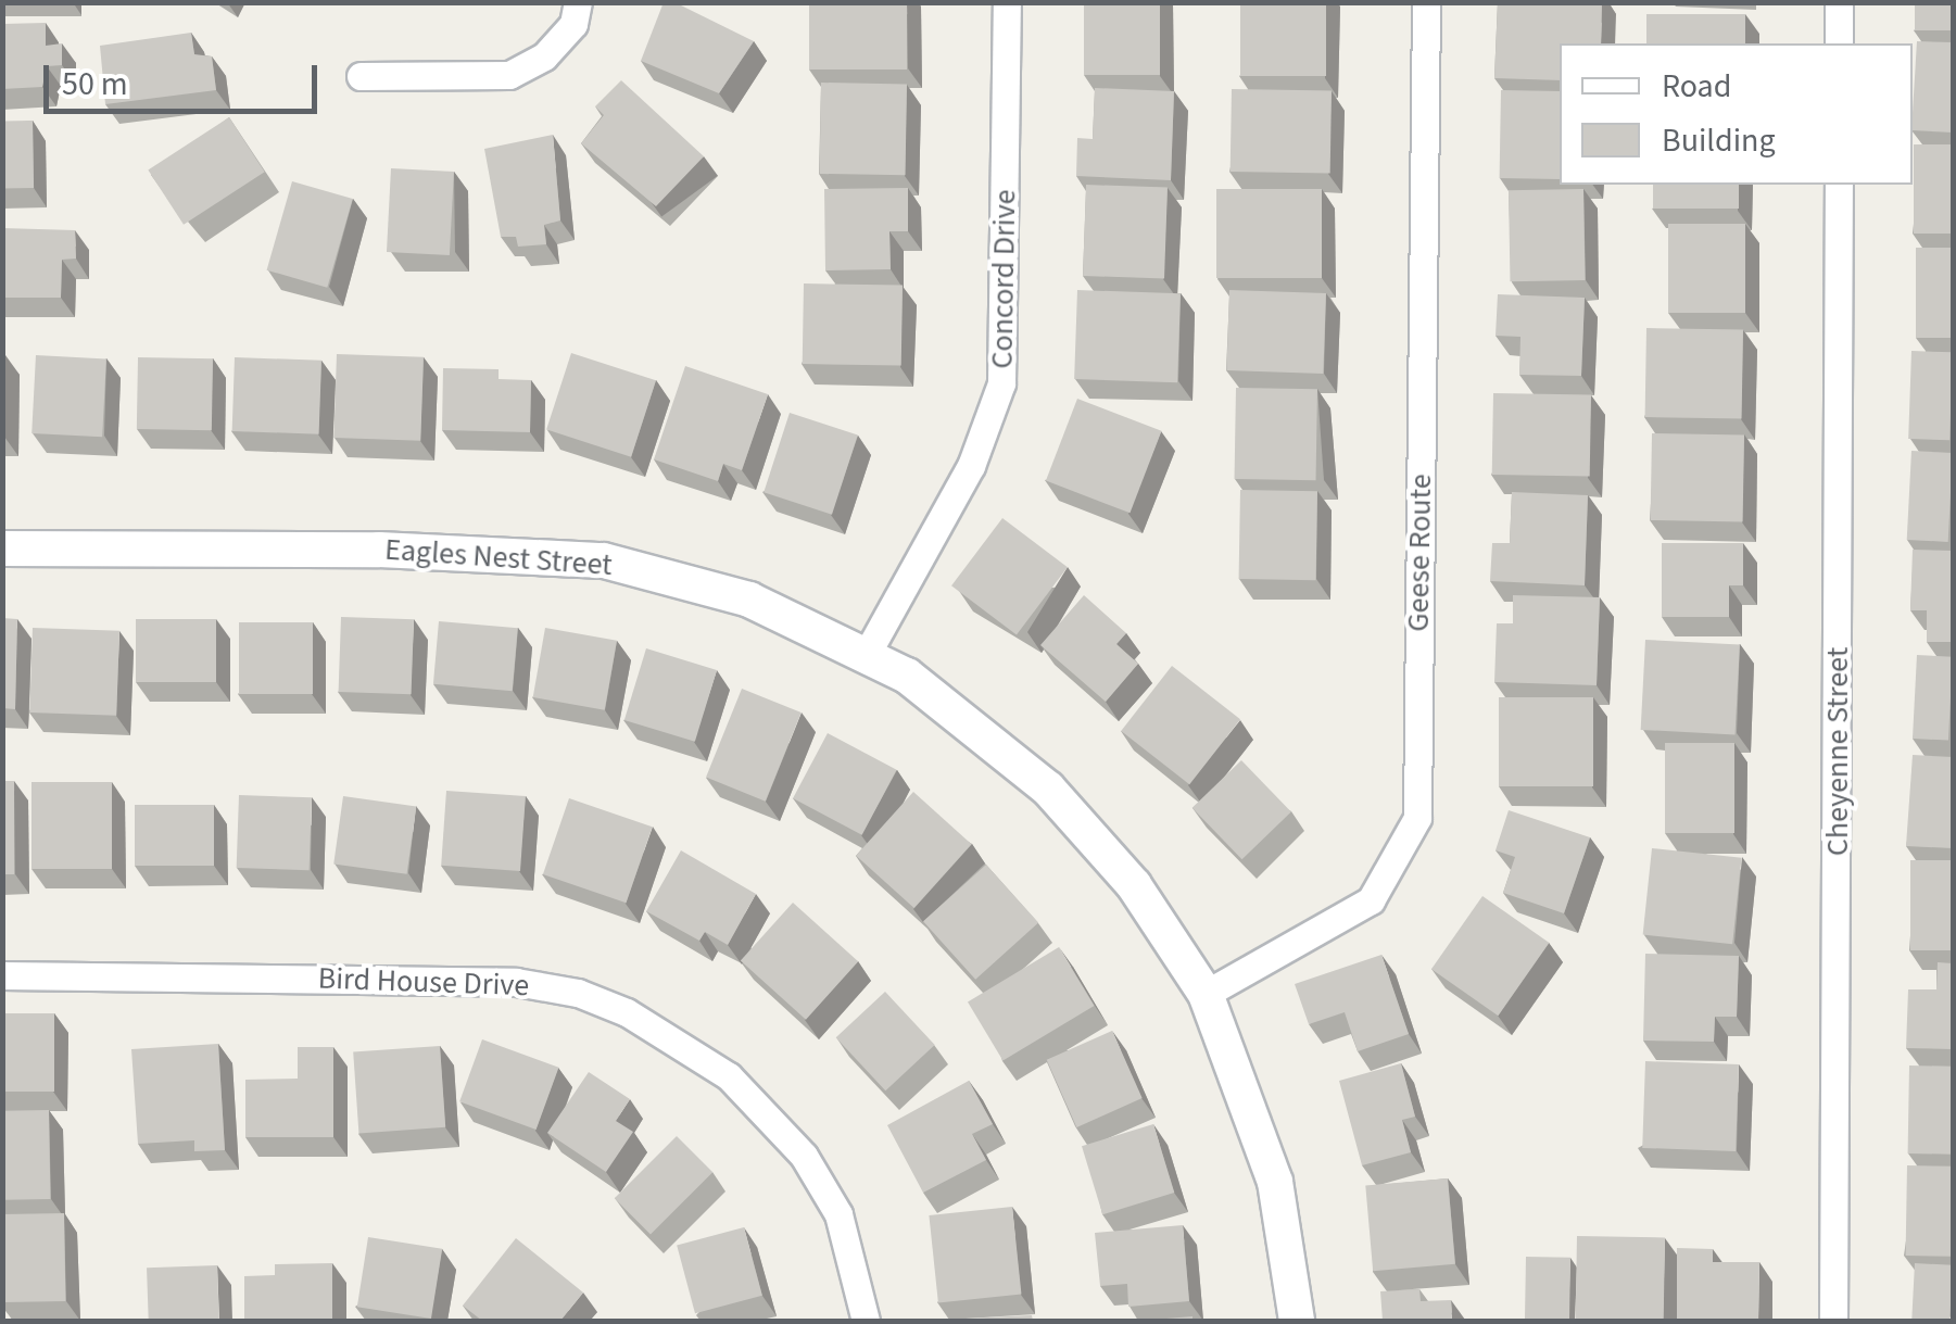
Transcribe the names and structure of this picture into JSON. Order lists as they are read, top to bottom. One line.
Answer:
{"streets":{"street":["Concord Drive","Geese Route","Eagles Nest Street","Cheyenne Street","Bird House Drive"]},"crossings":[["Concord Drive","Eagles Nest Street"],["Geese Route","Eagles Nest Street"]],"legend":["Road","Building"],"scale_bar":"50 m"}
